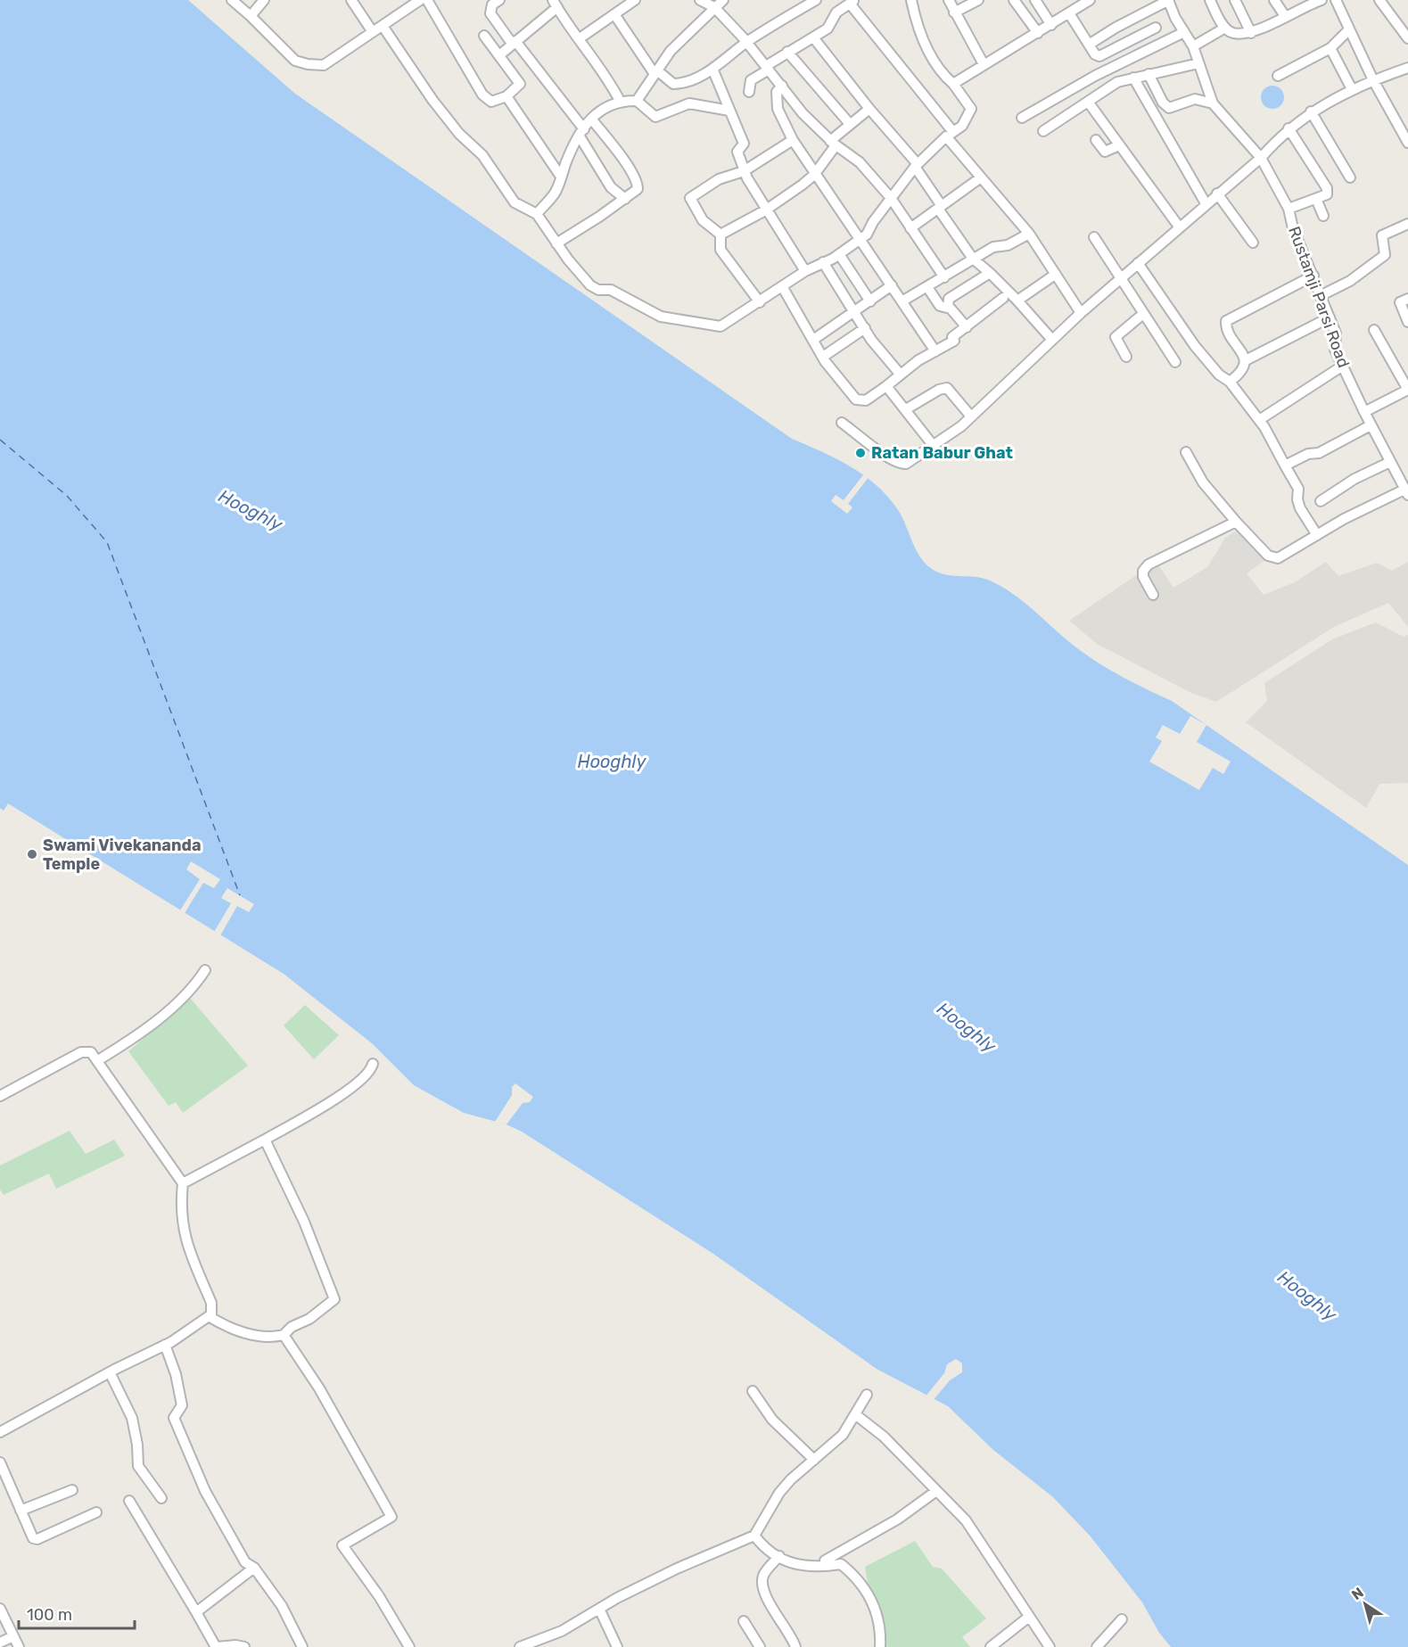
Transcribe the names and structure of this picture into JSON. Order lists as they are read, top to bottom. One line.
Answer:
{"streets":{"street":["Rustamji Parsi Road"]},"water":["Hooghly"],"places":["Ratan Babur Ghat","Swami Vivekananda Temple"],"scale_bar":"100 m","north":"top left"}
